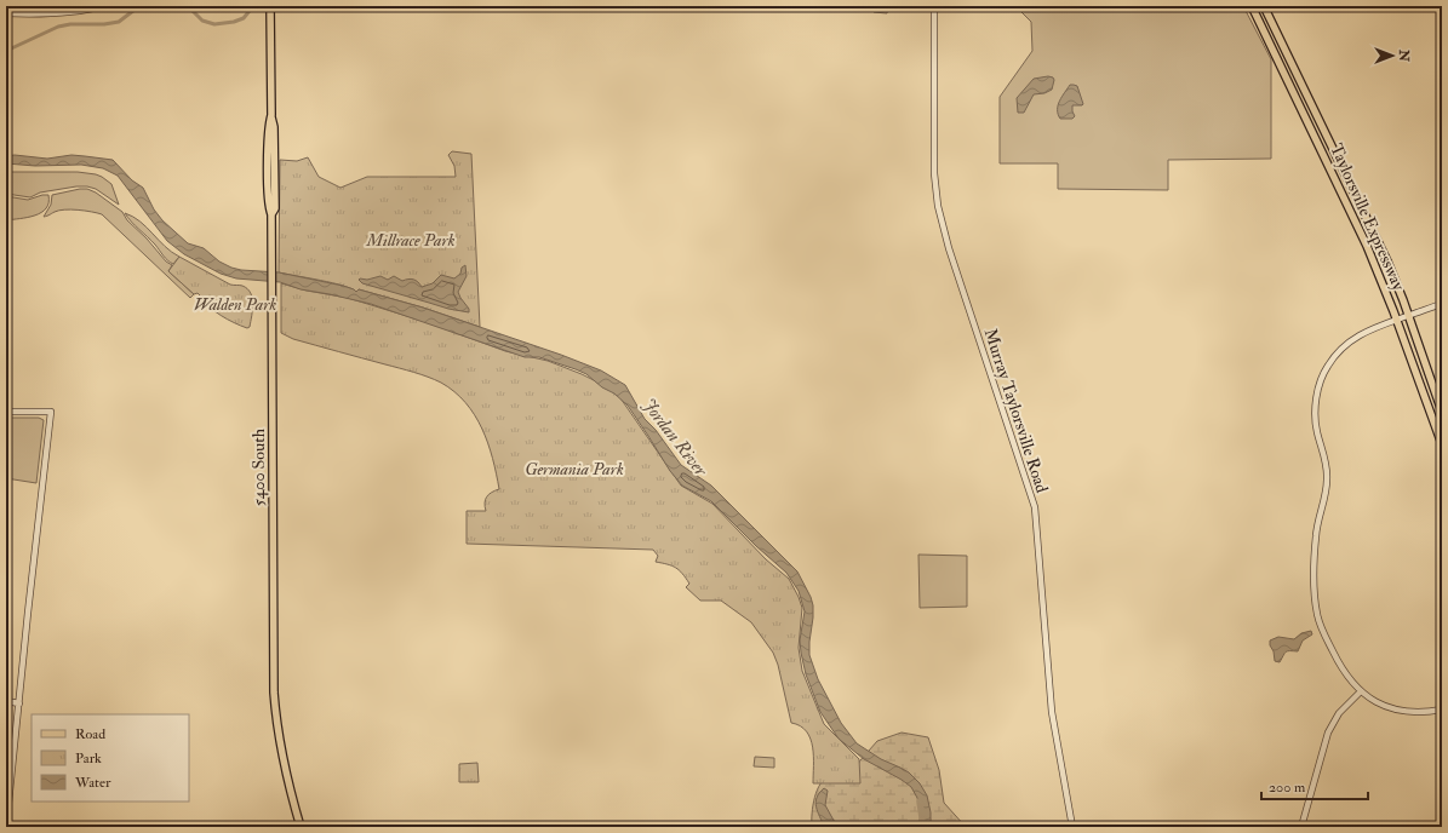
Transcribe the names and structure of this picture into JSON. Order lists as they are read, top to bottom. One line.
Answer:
{"streets":{"main road":["Taylorsville Expressway","5400 South"],"street":["Murray Taylorsville Road"]},"water":["Jordan River"],"parks":["Millrace Park","Walden Park","Germania Park"],"legend":["Road","Park","Water"],"scale_bar":"200 m","north":"right"}
